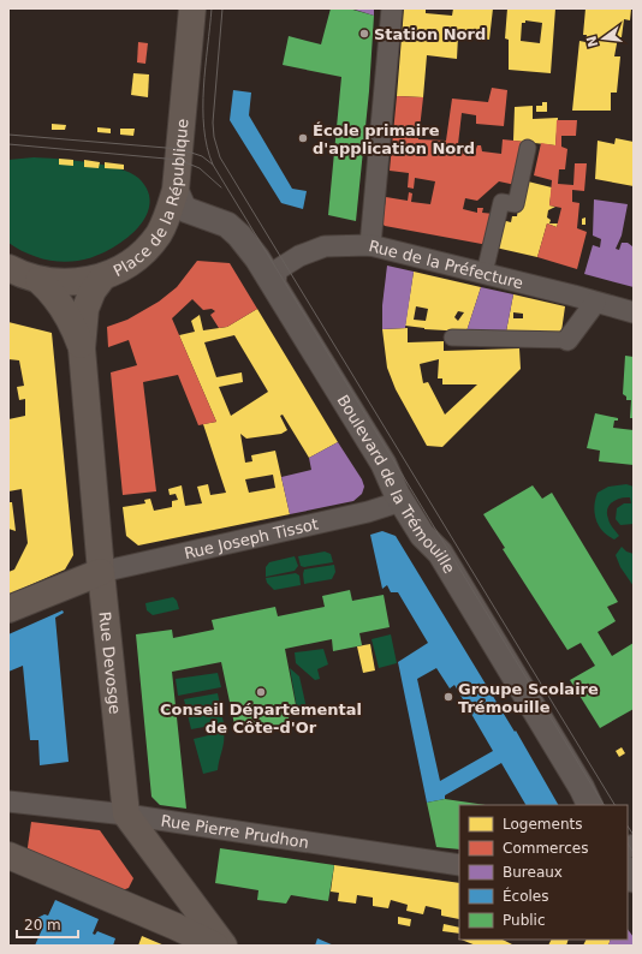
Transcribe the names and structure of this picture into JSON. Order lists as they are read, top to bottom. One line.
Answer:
{"streets":{"main road":["Place de la République","Rue Devosge"],"street":["Rue de la Préfecture","Boulevard de la Trémouille","Rue Joseph Tissot","Rue Pierre Prudhon"]},"crossings":[["Place de la République","Boulevard de la Trémouille"],["Rue de la Préfecture","Boulevard de la Trémouille"],["Boulevard de la Trémouille","Rue Joseph Tissot"],["Rue Joseph Tissot","Rue Devosge"],["Rue Devosge","Rue Pierre Prudhon"]],"places":["Station Nord","École primaire d'application Nord","Conseil Départemental de Côte-d'Or","Groupe Scolaire Trémouille"],"legend":["Logements","Commerces","Bureaux","Écoles","Public"],"scale_bar":"20 m","north":"left"}
